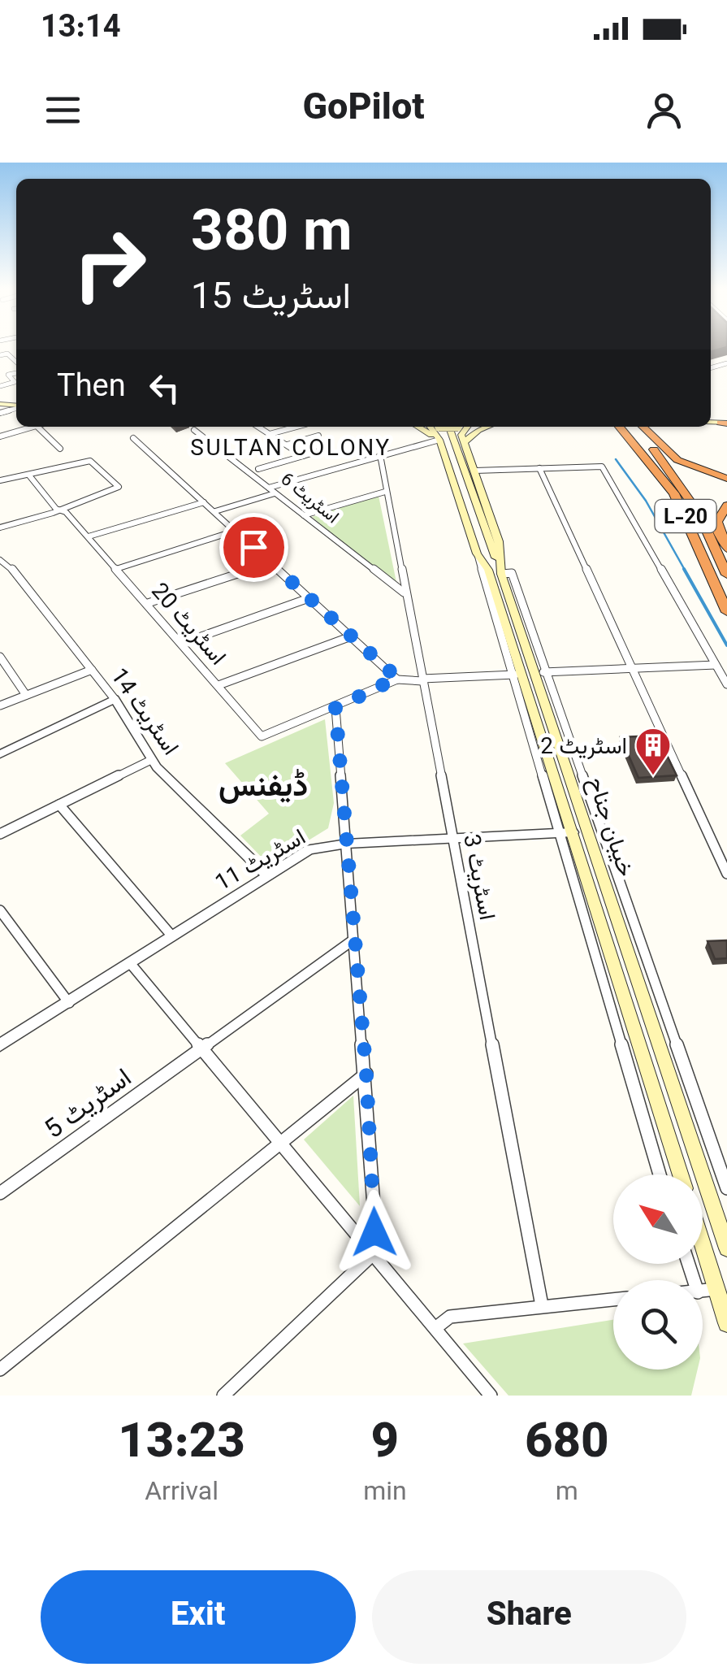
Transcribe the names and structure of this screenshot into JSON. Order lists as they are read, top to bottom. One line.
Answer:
{"streets":{"highway":["L-20"],"main road":["خیبان جناح"],"street":["اسٹریٹ 6","اسٹریٹ 20","اسٹریٹ 14","اسٹریٹ 11","اسٹریٹ 3","اسٹریٹ 5"]},"crossings":[["اسٹریٹ 6","اسٹریٹ 3"],["اسٹریٹ 14","اسٹریٹ 11"],["خیبان جناح","اسٹریٹ 11"],["اسٹریٹ 11","اسٹریٹ 3"]],"districts":["SULTAN COLONY","ڈیفنس"],"places":{"building":["اسٹریٹ 2"]},"north":"top left","page":{"status":"13:14","header":"GoPilot","turn":["380 m","اسٹریٹ 15"],"then":"Then","eta":["13:23","Arrival","9","min","680","m"],"buttons":["Exit","Share"]}}
